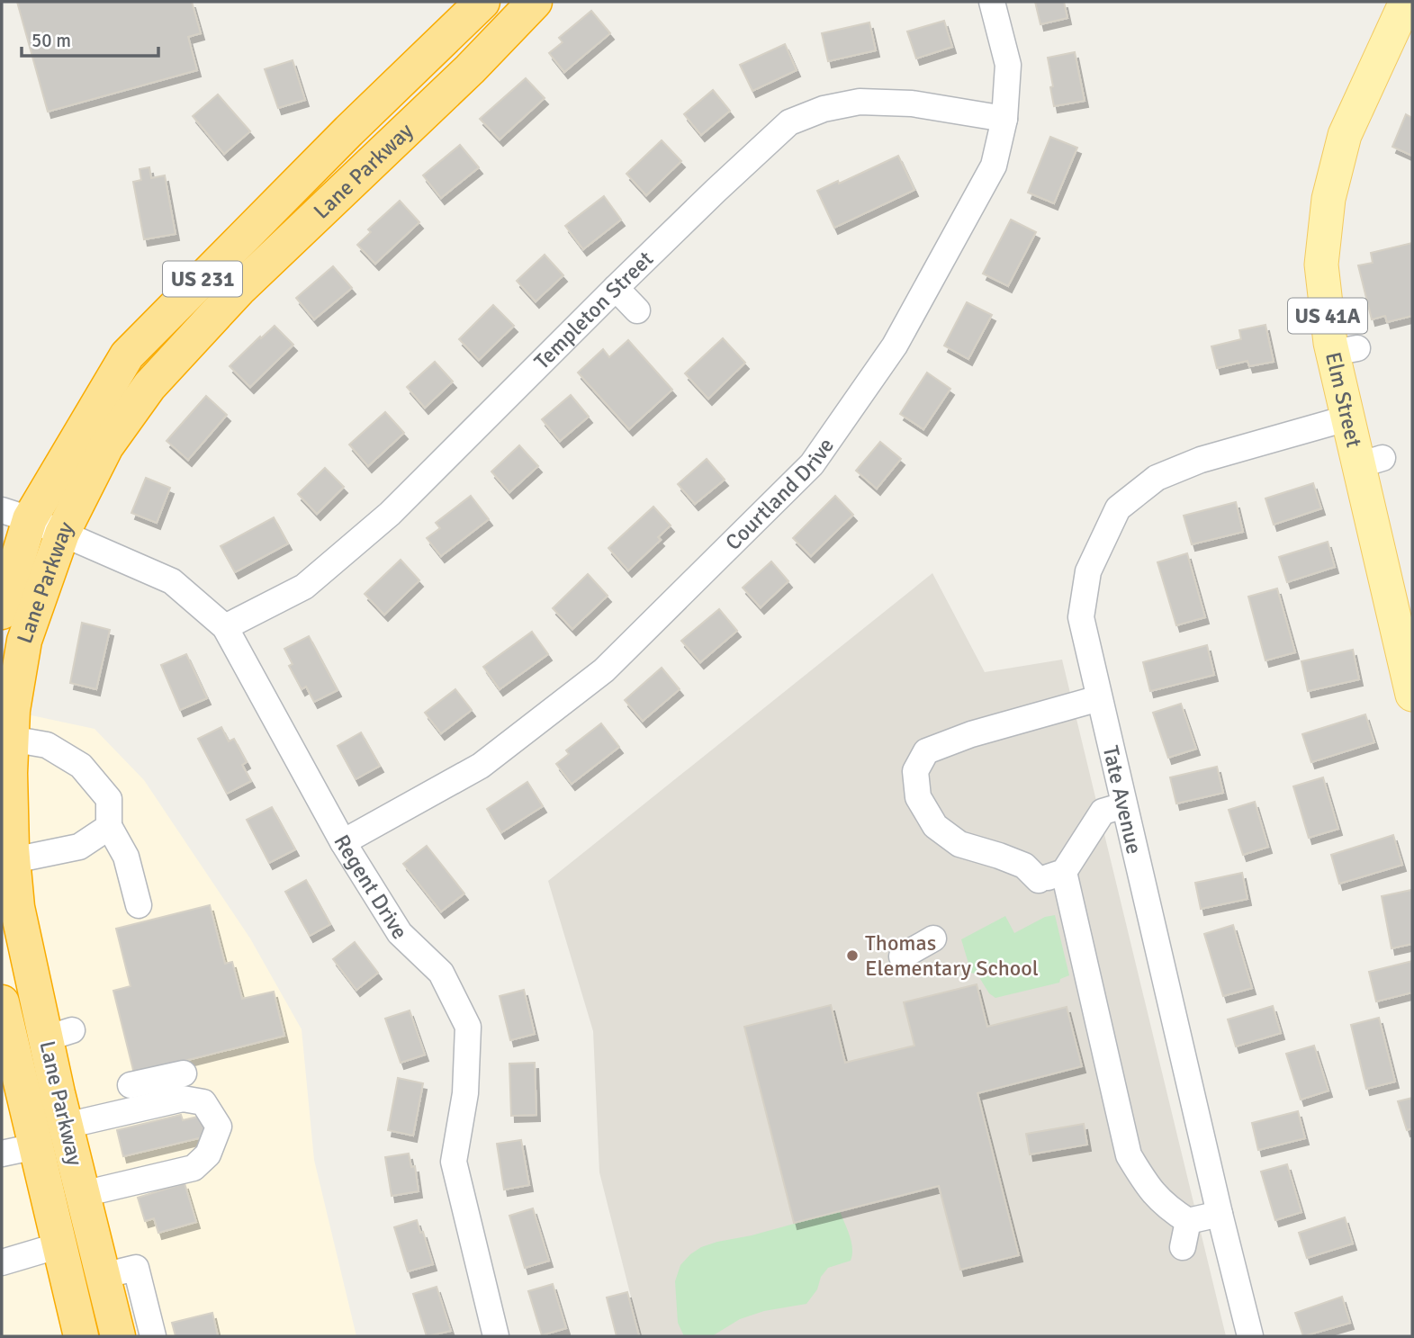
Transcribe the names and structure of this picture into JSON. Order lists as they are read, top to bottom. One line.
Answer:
{"streets":{"highway":["Lane Parkway","US 231"],"main road":["US 41A","Elm Street"],"street":["Templeton Street","Courtland Drive","Tate Avenue","Regent Drive"]},"crossings":[["Lane Parkway","Regent Drive"],["Templeton Street","Courtland Drive"],["Templeton Street","Regent Drive"],["Elm Street","Tate Avenue"],["Courtland Drive","Regent Drive"]],"places":["Thomas Elementary School"],"scale_bar":"50 m"}
